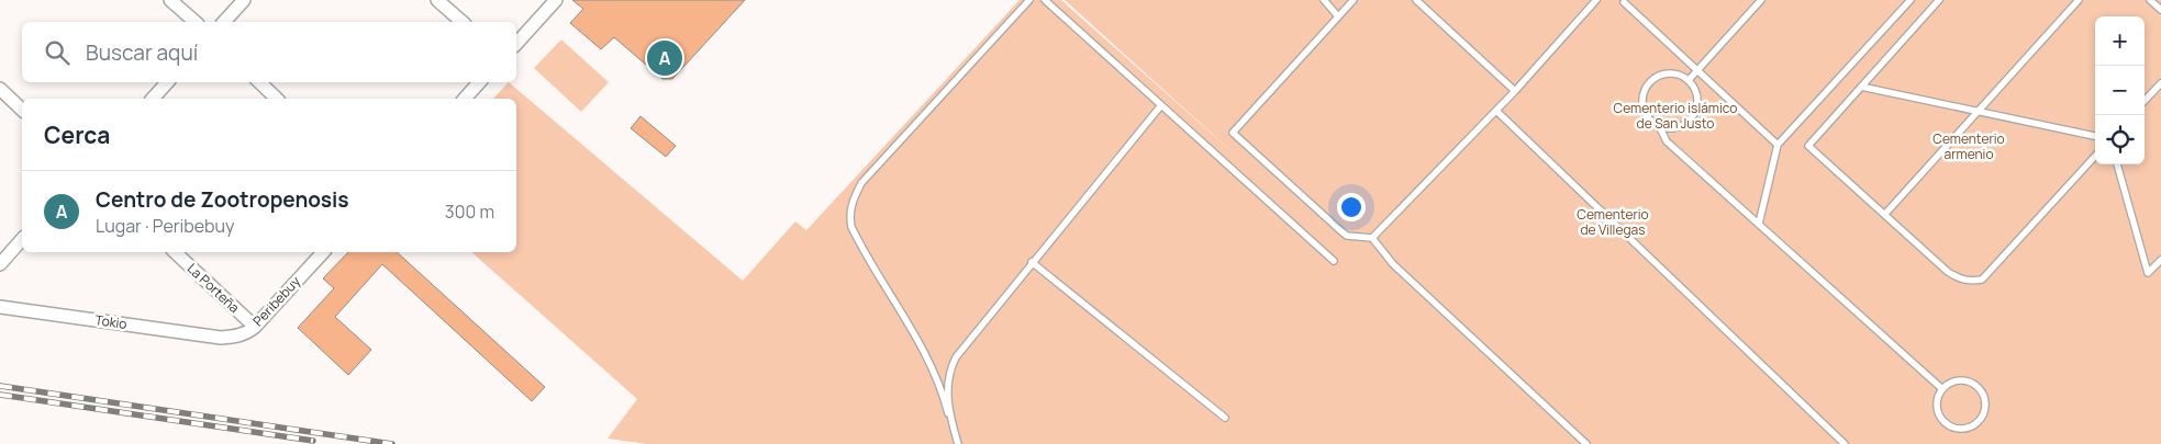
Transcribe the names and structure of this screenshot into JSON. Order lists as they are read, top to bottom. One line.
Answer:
{"streets":{"street":["La Porteña","Peribebuy","Tokio"]},"crossings":[["La Porteña","Peribebuy"],["Peribebuy","Tokio"]],"parks":["Cementerio islámico de San Justo","Cementerio armenio","Cementerio de Villegas"],"page":{"map_buttons":["+","−"],"search":"Buscar aquí","pins":"A","heading":"Cerca","list":[{"mark":"A","name":"Centro de Zootropenosis","note":"Lugar · Peribebuy","value":"300 m"}]}}
